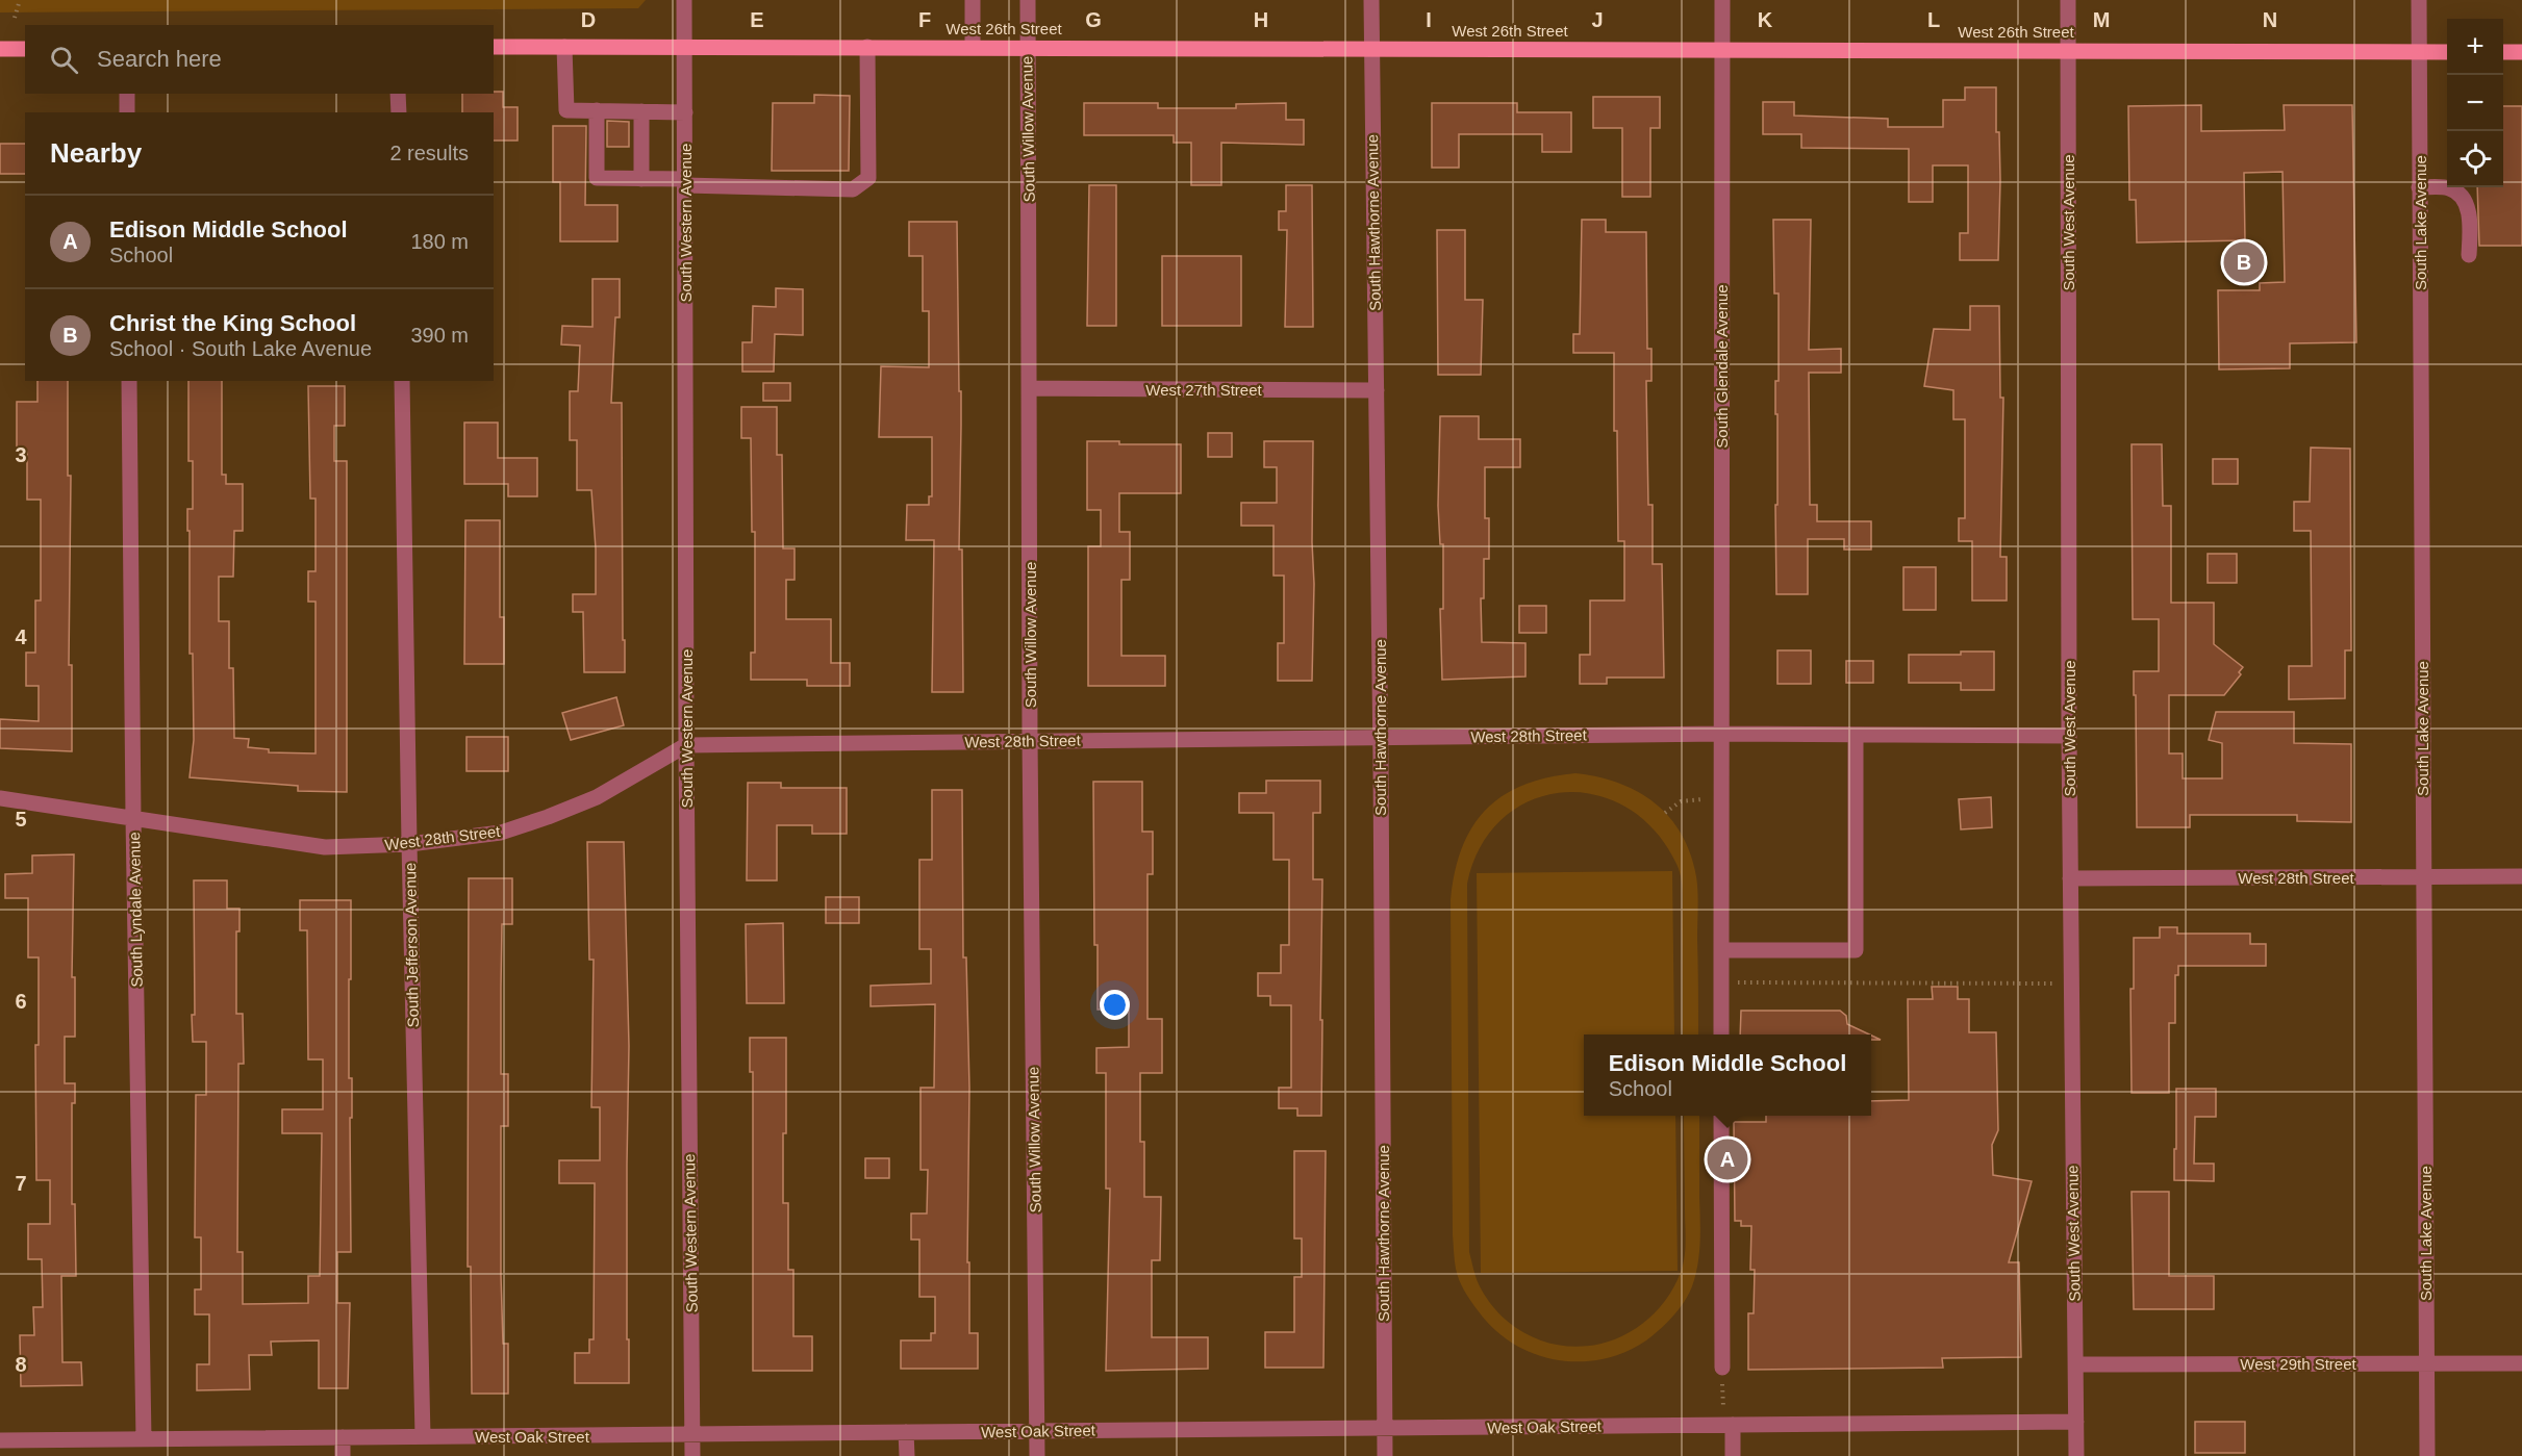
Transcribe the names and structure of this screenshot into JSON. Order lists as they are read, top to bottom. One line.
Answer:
{"streets":{"main road":["West 26th Street"],"street":["South Willow Avenue","South Western Avenue","South Hawthorne Avenue","South West Avenue","South Lake Avenue","South Glendale Avenue","West 27th Street","West 28th Street","South Lyndale Avenue","South Jefferson Avenue","West 29th Street","West Oak Street"]},"crossings":[["West 26th Street","South Willow Avenue"],["West 26th Street","South Western Avenue"],["West 26th Street","South Hawthorne Avenue"],["West 26th Street","South West Avenue"],["West 26th Street","South Lake Avenue"],["West 26th Street","South Glendale Avenue"],["South Willow Avenue","West 27th Street"],["South Willow Avenue","West 28th Street"],["South Willow Avenue","West Oak Street"],["South Western Avenue","West 28th Street"],["South Western Avenue","West Oak Street"],["South Hawthorne Avenue","West 27th Street"],["South Hawthorne Avenue","West 28th Street"],["South Hawthorne Avenue","West Oak Street"],["South West Avenue","West 28th Street"],["South West Avenue","West 29th Street"],["South West Avenue","West Oak Street"],["South Lake Avenue","West 28th Street"],["South Lake Avenue","West 29th Street"],["South Glendale Avenue","West 28th Street"],["West 28th Street","South Lyndale Avenue"],["West 28th Street","South Jefferson Avenue"],["South Lyndale Avenue","West Oak Street"],["South Jefferson Avenue","West Oak Street"]],"page":{"map_buttons":["+","−"],"search":"Search here","heading":["Nearby","2 results"],"list":[{"mark":"A","name":"Edison Middle School","note":"School","value":"180 m"},{"mark":"B","name":"Christ the King School","note":"School · South Lake Avenue","value":"390 m"}],"pins":["B","A"],"popup":["Edison Middle School","School"]},"grid":{"columns":["D","E","F","G","H","I","J","K","L","M","N"],"rows":["3","4","5","6","7","8"]}}
